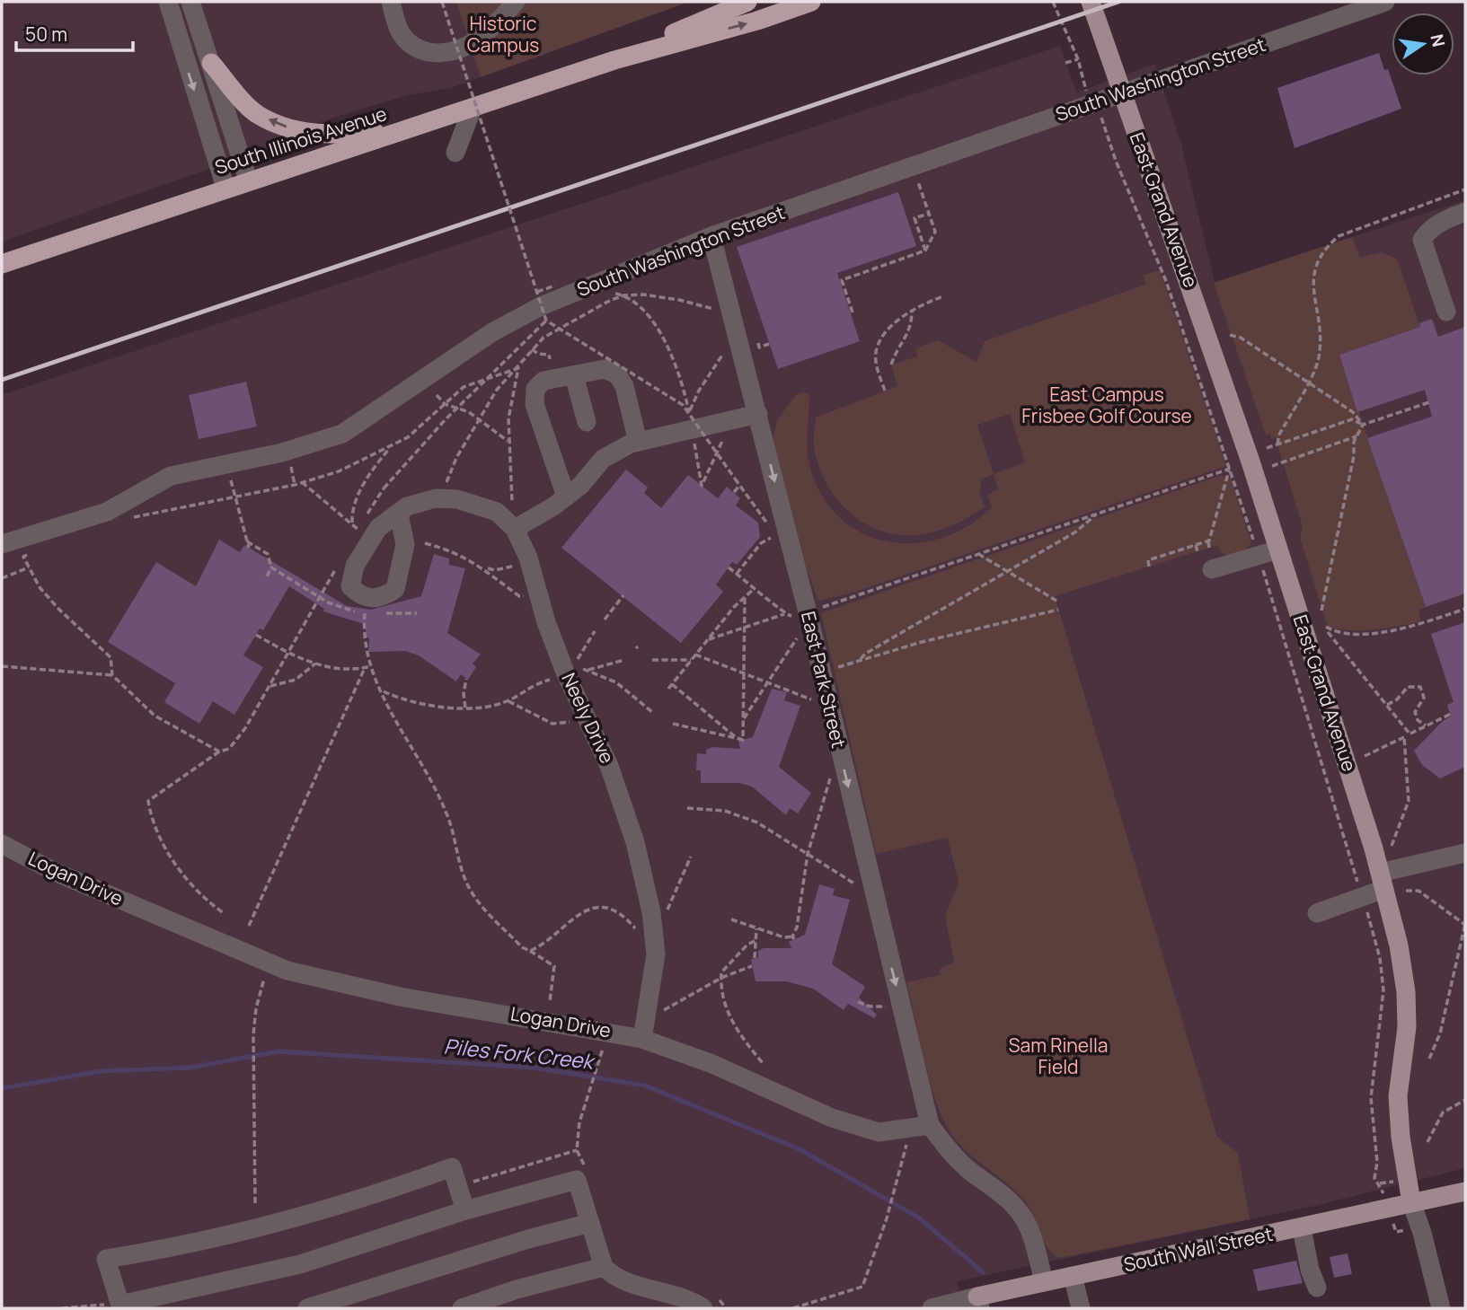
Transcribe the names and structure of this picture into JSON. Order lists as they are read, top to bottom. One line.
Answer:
{"streets":{"highway":["South Illinois Avenue"],"main road":["East Grand Avenue","South Wall Street"],"street":["South Washington Street","East Park Street","Neely Drive","Logan Drive"]},"crossings":[["South Washington Street","East Grand Avenue"],["South Washington Street","East Park Street"],["East Grand Avenue","South Wall Street"],["East Park Street","Logan Drive"],["Neely Drive","Logan Drive"]],"one_way":["East Park Street"],"water":["Piles Fork Creek"],"parks":["Historic Campus","East Campus Frisbee Golf Course","Sam Rinella Field"],"scale_bar":"50 m","north":"right"}
